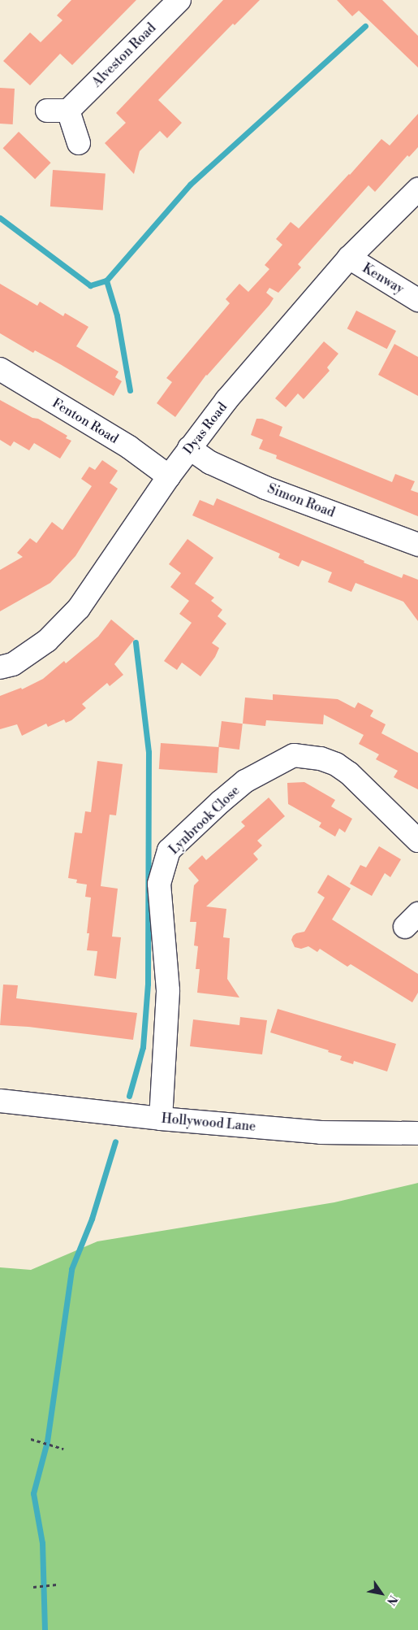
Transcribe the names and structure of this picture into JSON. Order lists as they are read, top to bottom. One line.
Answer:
{"streets":{"street":["Alveston Road","Kenway","Fenton Road","Dyas Road","Simon Road","Lynbrook Close","Hollywood Lane"]},"crossings":[["Kenway","Dyas Road"],["Fenton Road","Dyas Road"],["Dyas Road","Simon Road"],["Lynbrook Close","Hollywood Lane"]],"north":"bottom right"}
